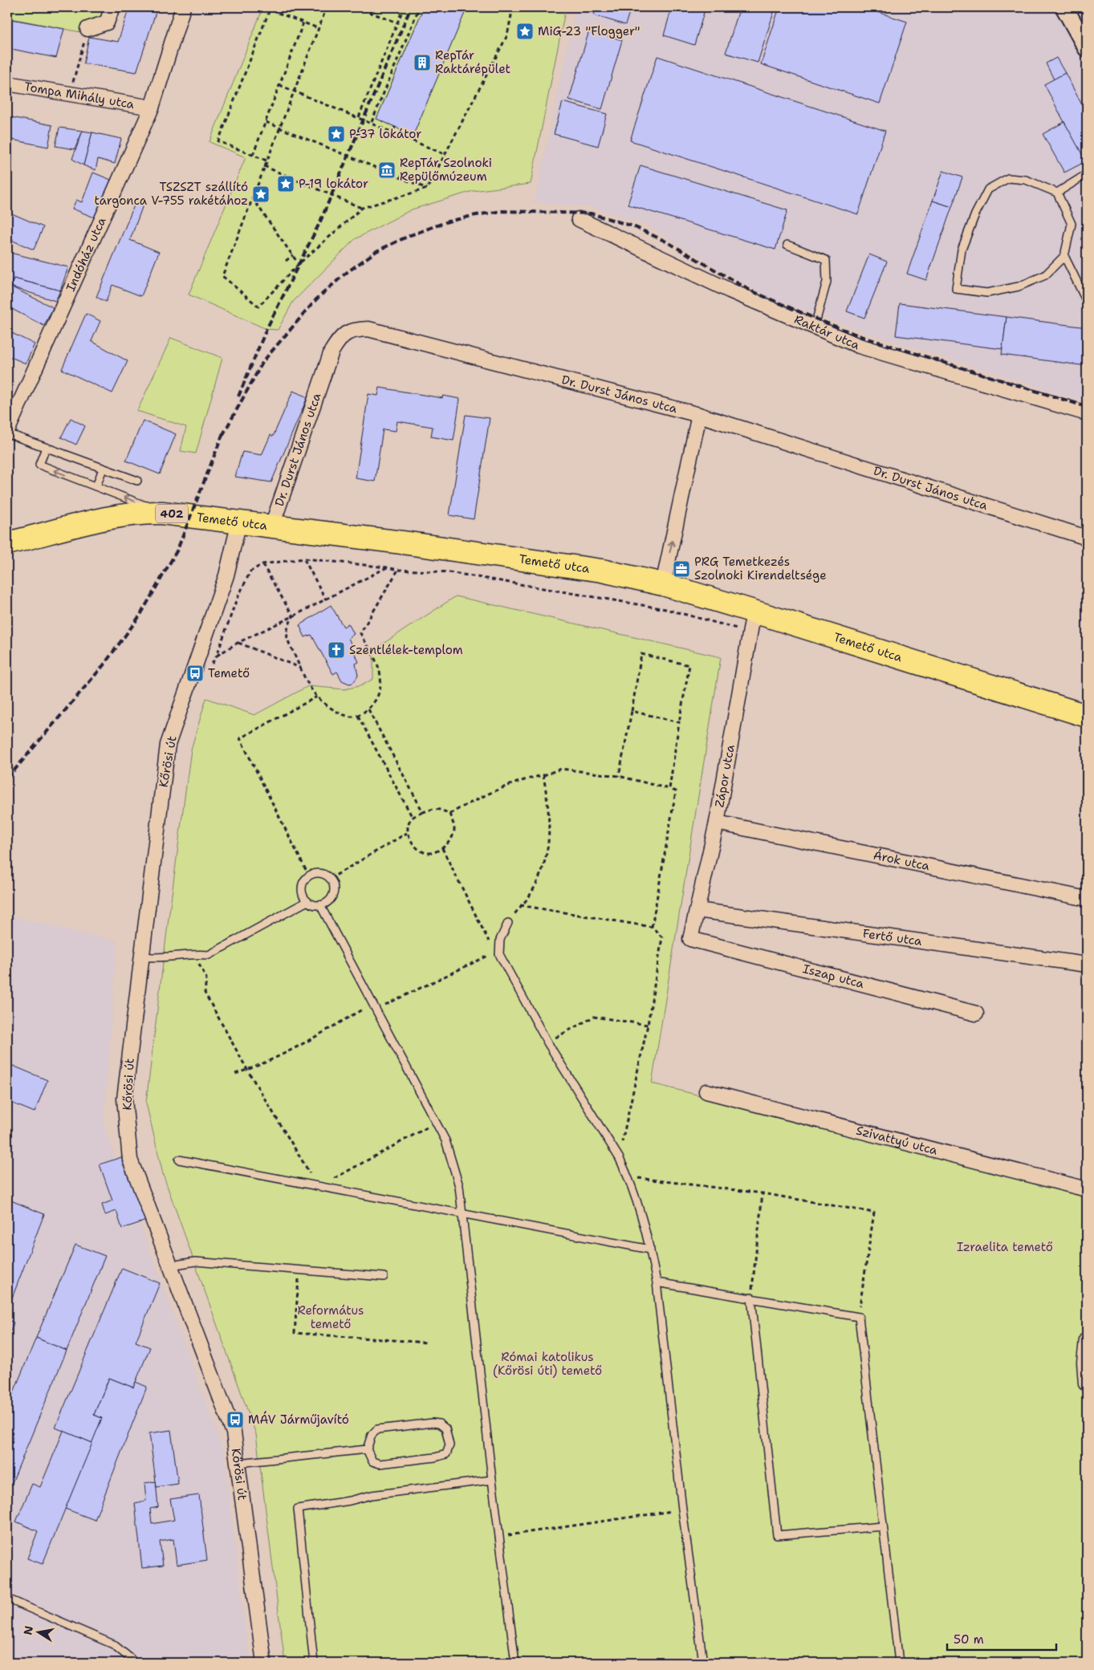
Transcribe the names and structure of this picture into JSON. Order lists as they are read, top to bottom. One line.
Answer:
{"streets":{"main road":["402","Temető utca"],"street":["Tompa Mihály utca","Indóház utca","Raktár utca","Dr. Durst János utca","Kőrösi út","Zápor utca","Árok utca","Fertő utca","Iszap utca","Szivattyú utca"]},"crossings":[["Tompa Mihály utca","Indóház utca"],["Dr. Durst János utca","Temető utca"],["Temető utca","Kőrösi út"],["Temető utca","Zápor utca"],["Zápor utca","Árok utca"],["Zápor utca","Fertő utca"],["Zápor utca","Iszap utca"]],"parks":["Izraelita temető","Református temető","Római katolikus (Kőrösi úti) temető"],"places":{"place":["MiG-23 \"Flogger\"","P-37 lokátor","P-19 lokátor","TSZSZT szállító targonca V-755 rakétához"],"building":["RepTár Raktárépület"],"museum":["RepTár Szolnoki Repülőmúzeum"],"office":["PRG Temetkezés Szolnoki Kirendeltsége"],"church":["Szentlélek-templom"],"bus stop":["Temető","MÁV Járműjavító"]},"scale_bar":"50 m","north":"left"}
